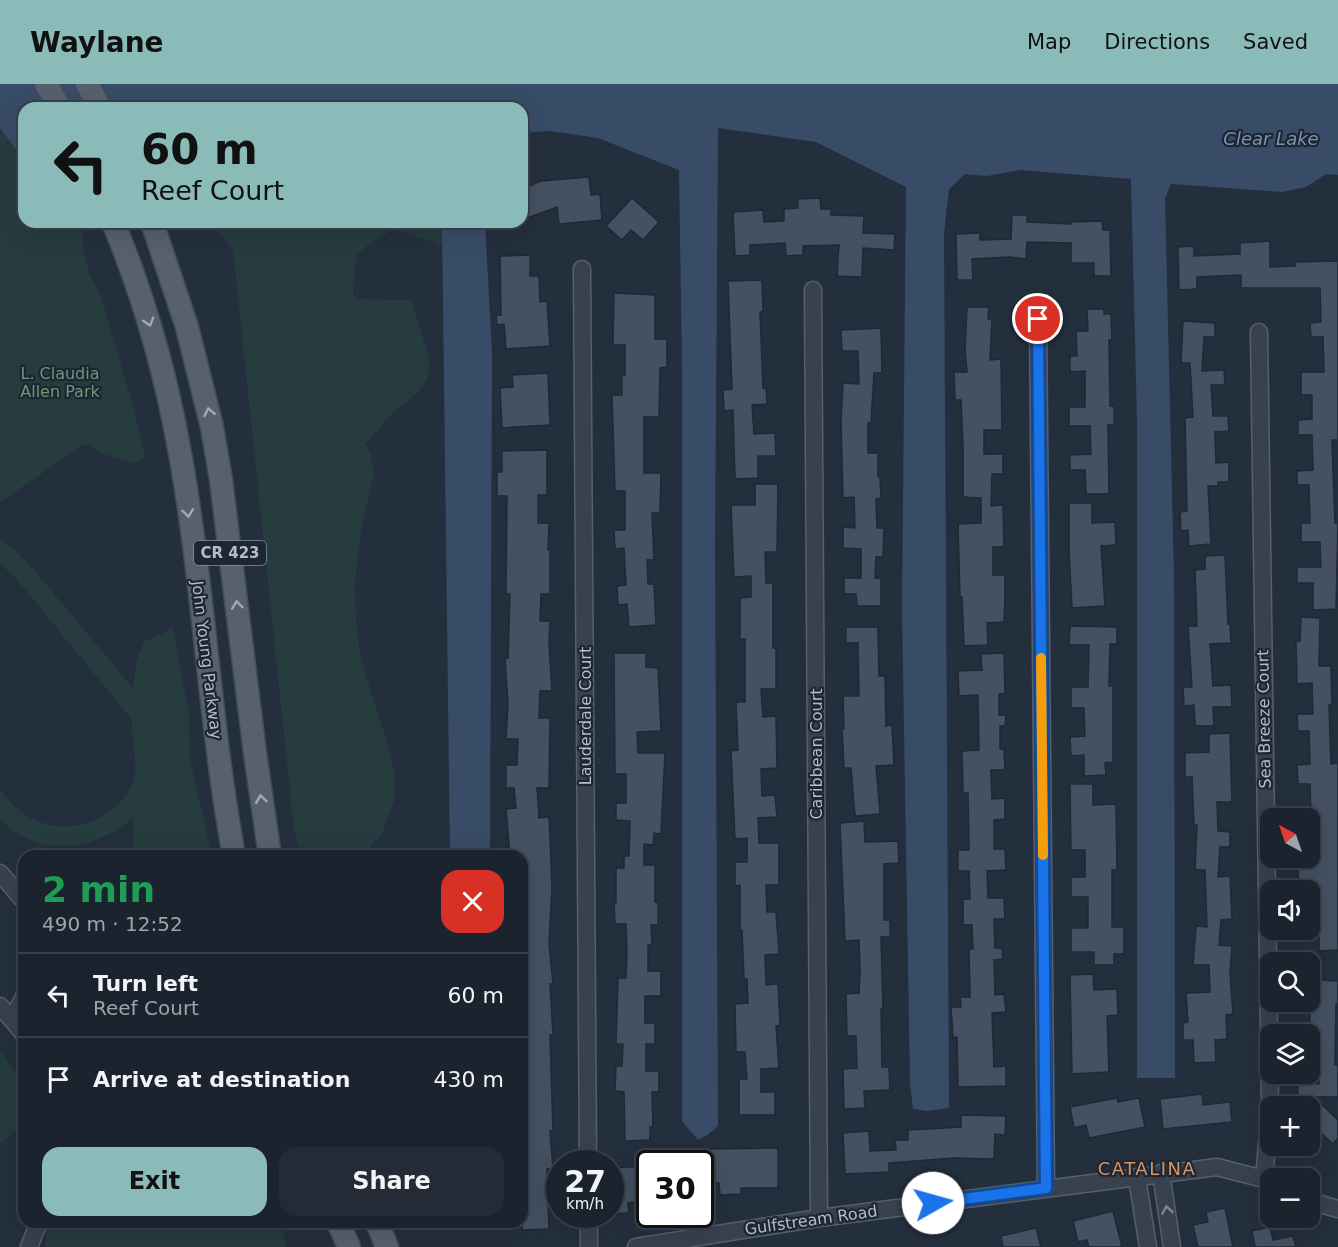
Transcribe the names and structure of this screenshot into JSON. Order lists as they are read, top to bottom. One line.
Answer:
{"streets":{"main road":["CR 423","John Young Parkway"],"street":["Lauderdale Court","Sea Breeze Court","Caribbean Court","Gulfstream Road"]},"crossings":[["Caribbean Court","Gulfstream Road"]],"districts":["CATALINA"],"water":["Clear Lake"],"parks":["L. Claudia Allen Park"],"north":"top left","page":{"header":"Waylane","nav":["Map","Directions","Saved"],"turn":["60 m","Reef Court"],"map_buttons":["+","−"],"heading":["2 min","490 m · 12:52"],"list":[{"name":"Turn left","note":"Reef Court","value":"60 m"},{"name":"Arrive at destination","value":"430 m"}],"buttons":["Exit","Share"],"speed":"27 km/h","limit":"30"}}
